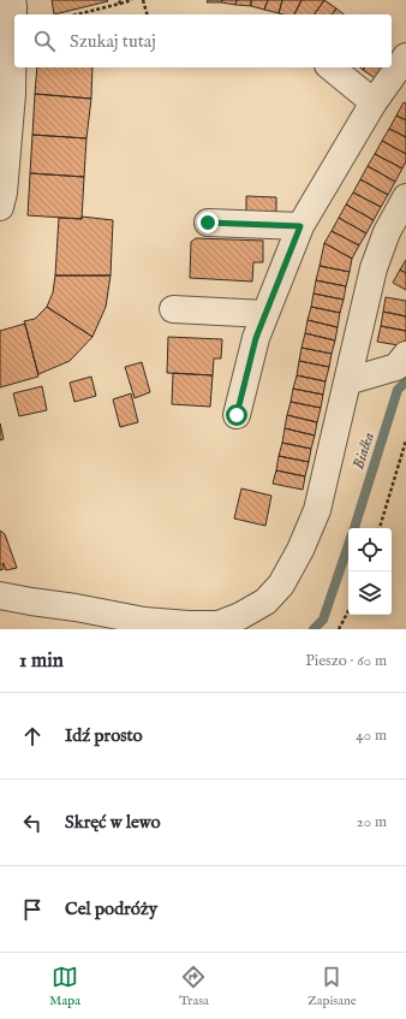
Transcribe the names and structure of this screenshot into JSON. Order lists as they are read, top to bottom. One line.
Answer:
{"water":["Białka"],"page":{"search":"Szukaj tutaj","heading":["1 min","Pieszo · 60 m"],"list":[["Idź prosto","40 m"],["Skręć w lewo","20 m"],"Cel podróży"],"nav":["Mapa","Trasa","Zapisane"]}}
